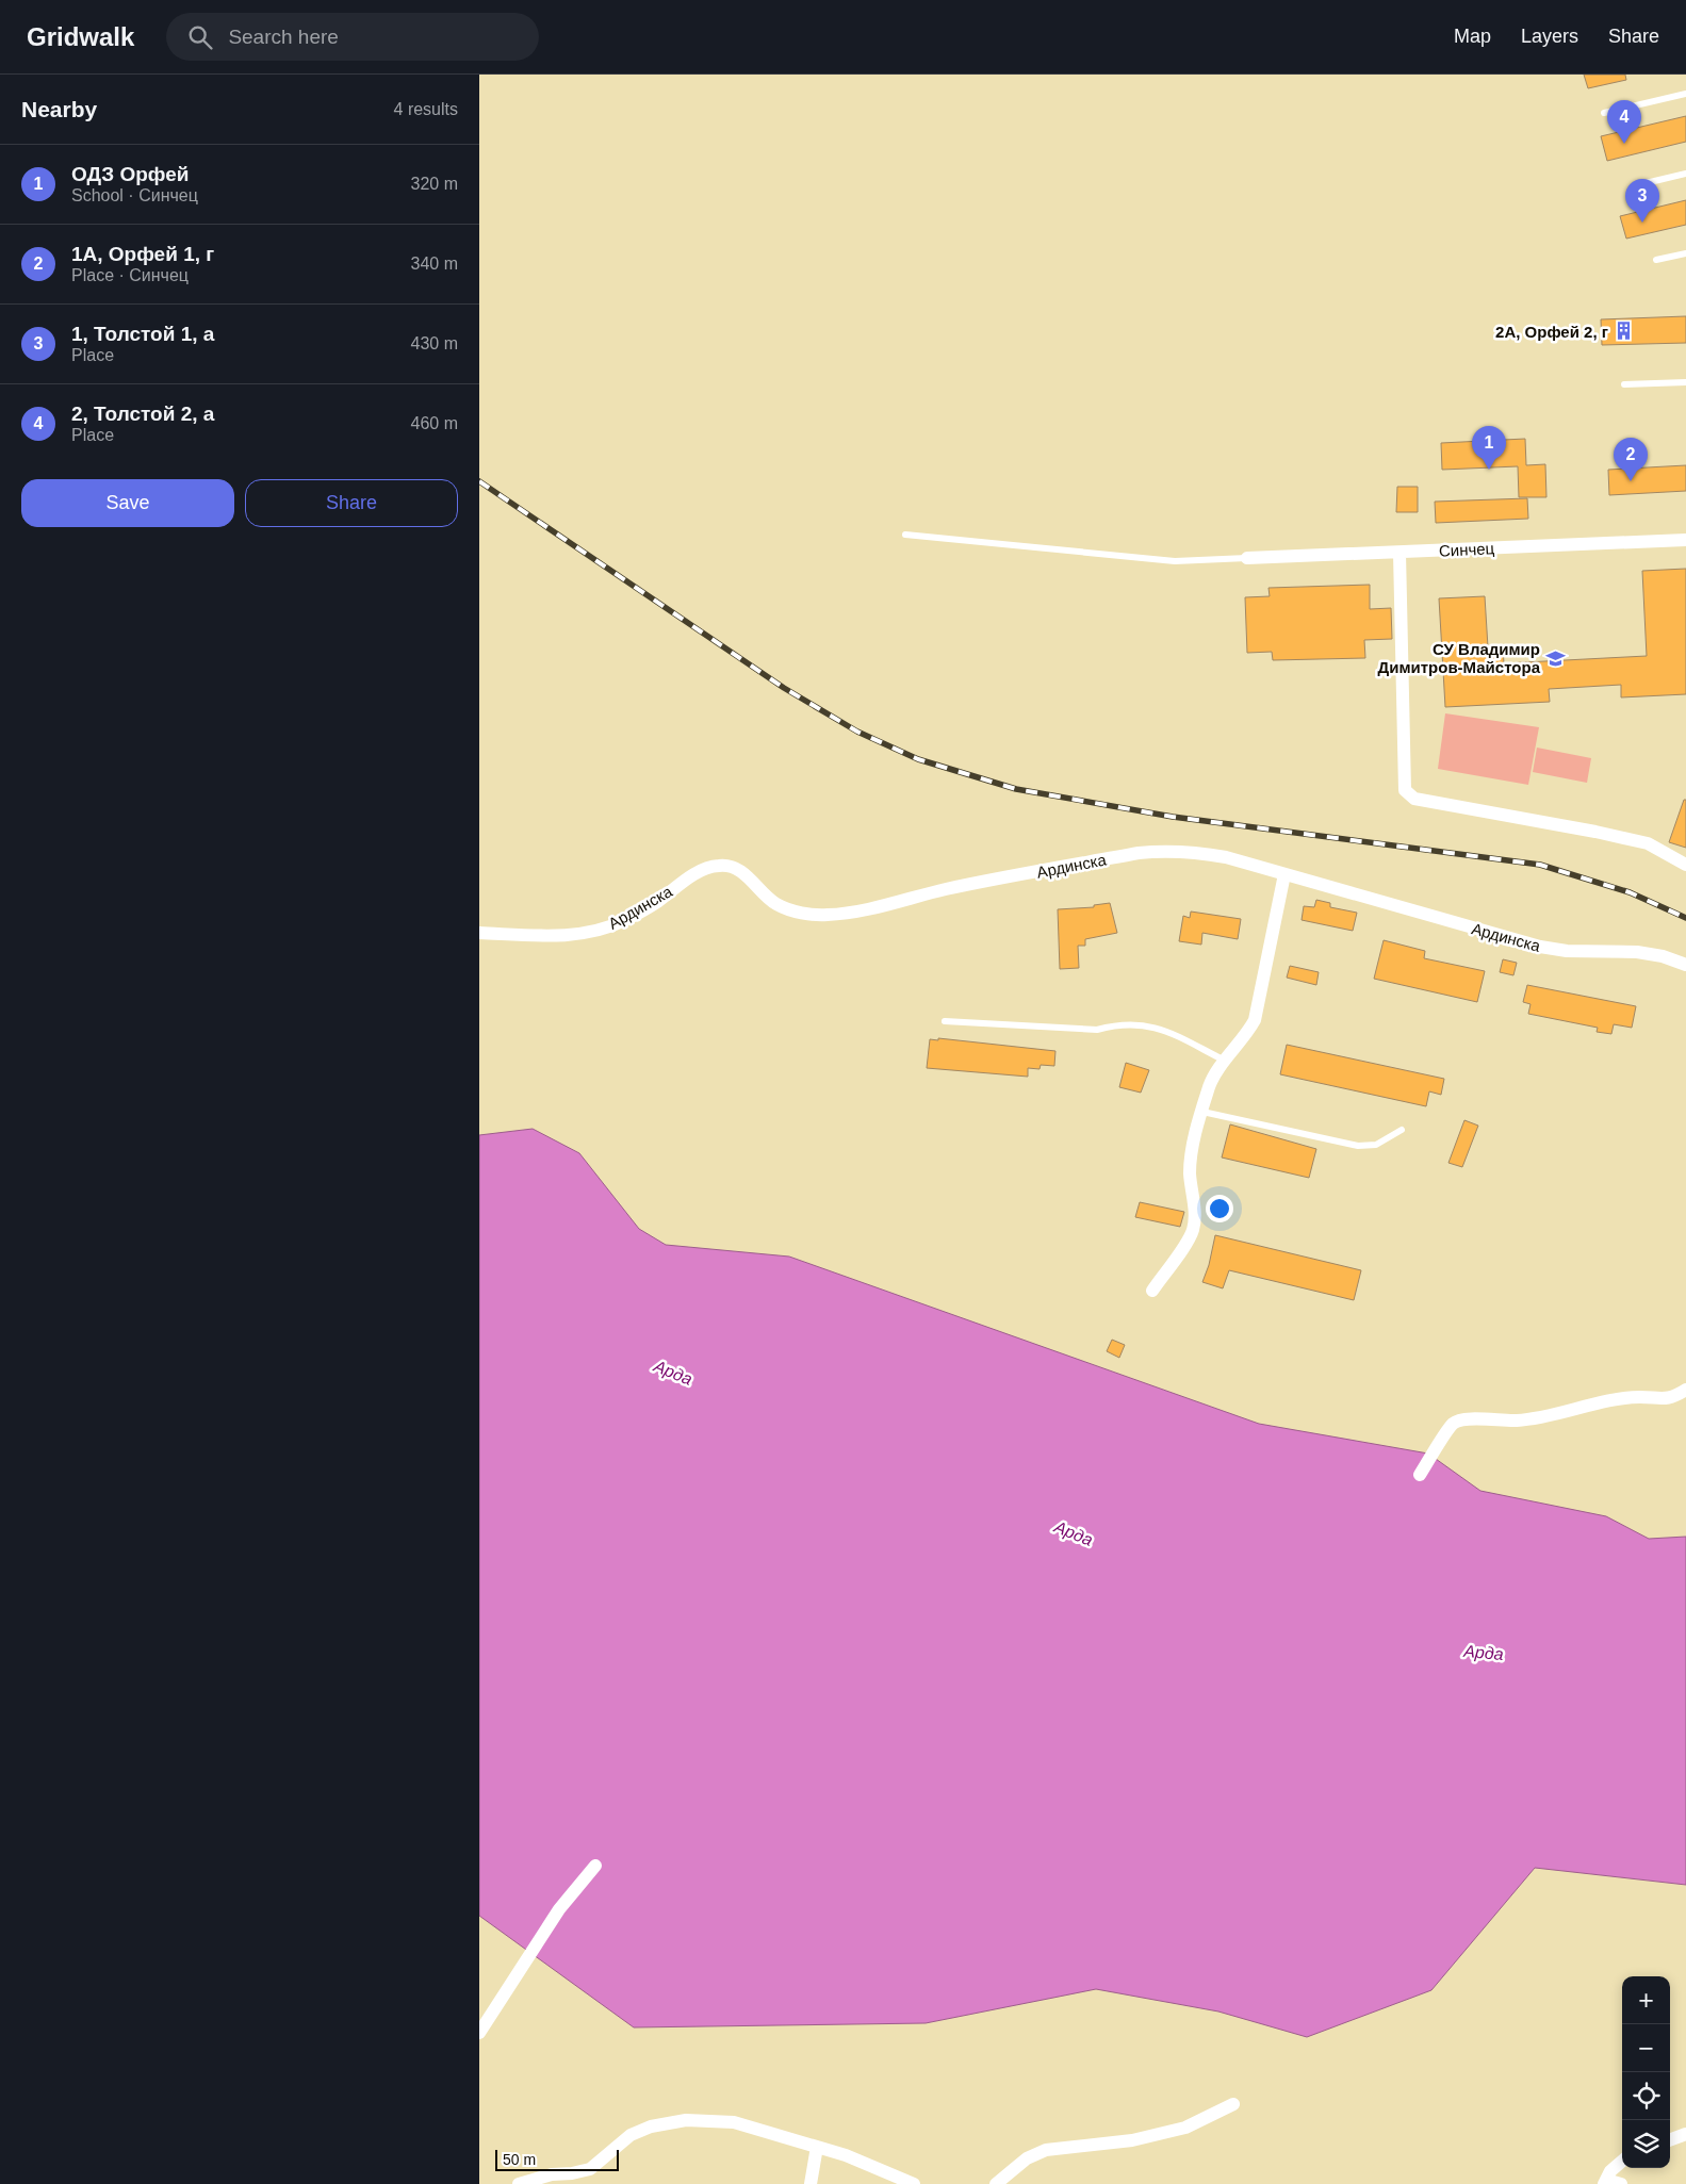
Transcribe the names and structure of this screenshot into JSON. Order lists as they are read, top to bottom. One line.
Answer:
{"streets":{"street":["Синчец","Ардинска"]},"water":["Арда"],"places":{"building":["2А, Орфей 2, г"],"school or university":["СУ Владимир Димитров-Майстора"]},"scale_bar":"50 m","page":{"header":"Gridwalk","search":"Search here","nav":["Map","Layers","Share"],"heading":["Nearby","4 results"],"pins":["4","3","1","2"],"list":[{"mark":"1","name":"ОДЗ Орфей","note":"School · Синчец","value":"320 m"},{"mark":"2","name":"1А, Орфей 1, г","note":"Place · Синчец","value":"340 m"},{"mark":"3","name":"1, Толстой 1, а","note":"Place","value":"430 m"},{"mark":"4","name":"2, Толстой 2, а","note":"Place","value":"460 m"}],"buttons":["Save","Share"],"map_buttons":["+","−"],"scale":"50 m"}}
